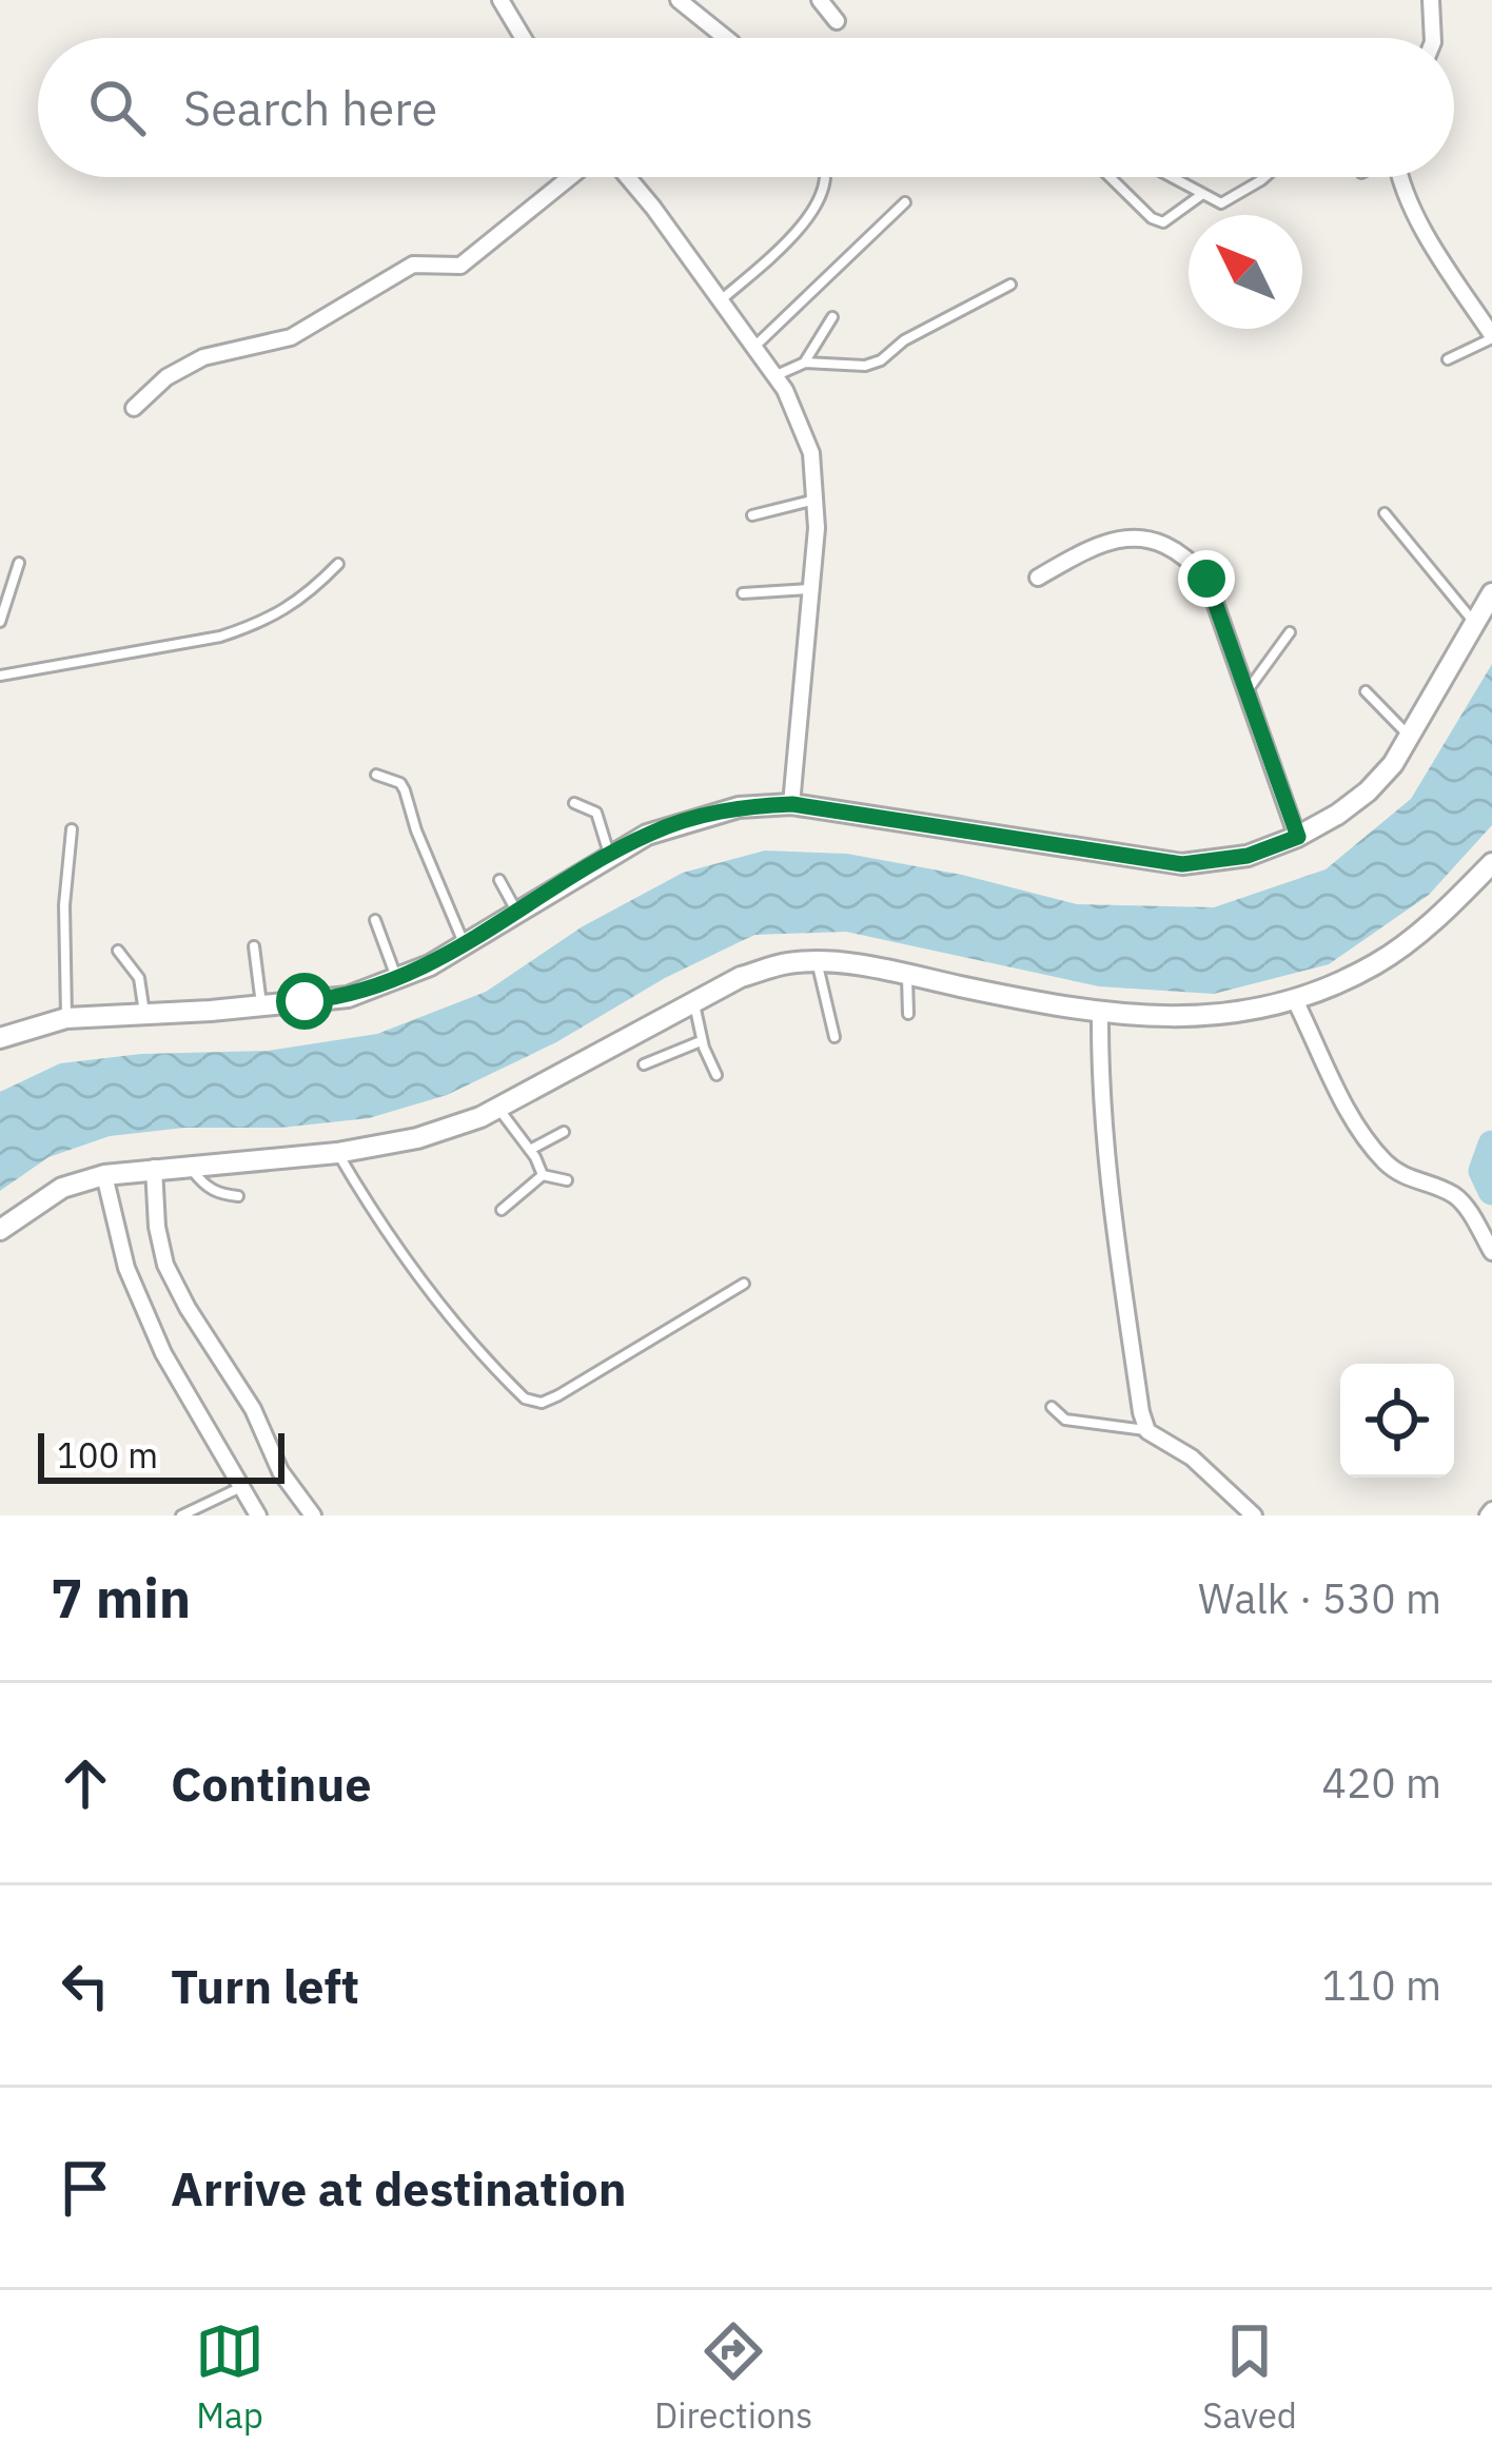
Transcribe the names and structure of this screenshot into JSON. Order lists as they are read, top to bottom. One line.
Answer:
{"scale_bar":"100 m","north":"top left","page":{"search":"Search here","scale":"100 m","heading":["7 min","Walk · 530 m"],"list":[["Continue","420 m"],["Turn left","110 m"],"Arrive at destination"],"nav":["Map","Directions","Saved"]}}
